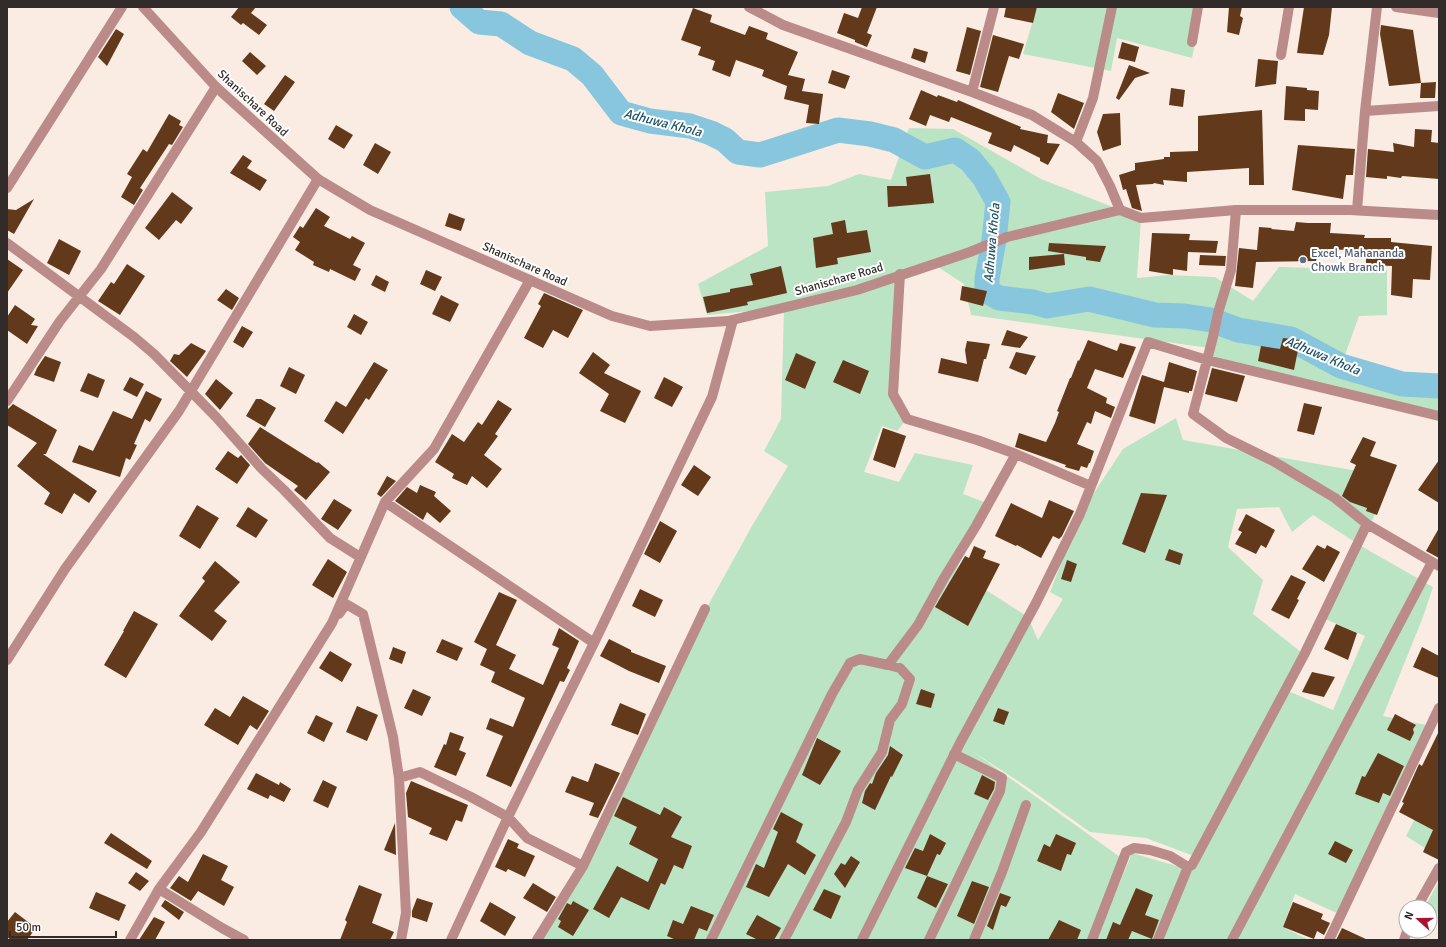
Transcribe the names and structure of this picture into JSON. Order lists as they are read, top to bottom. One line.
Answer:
{"streets":{"street":["Shanischare Road"]},"water":["Adhuwa Khola"],"places":["Excel, Mahananda Chowk Branch"],"scale_bar":"50 m","north":"left"}
